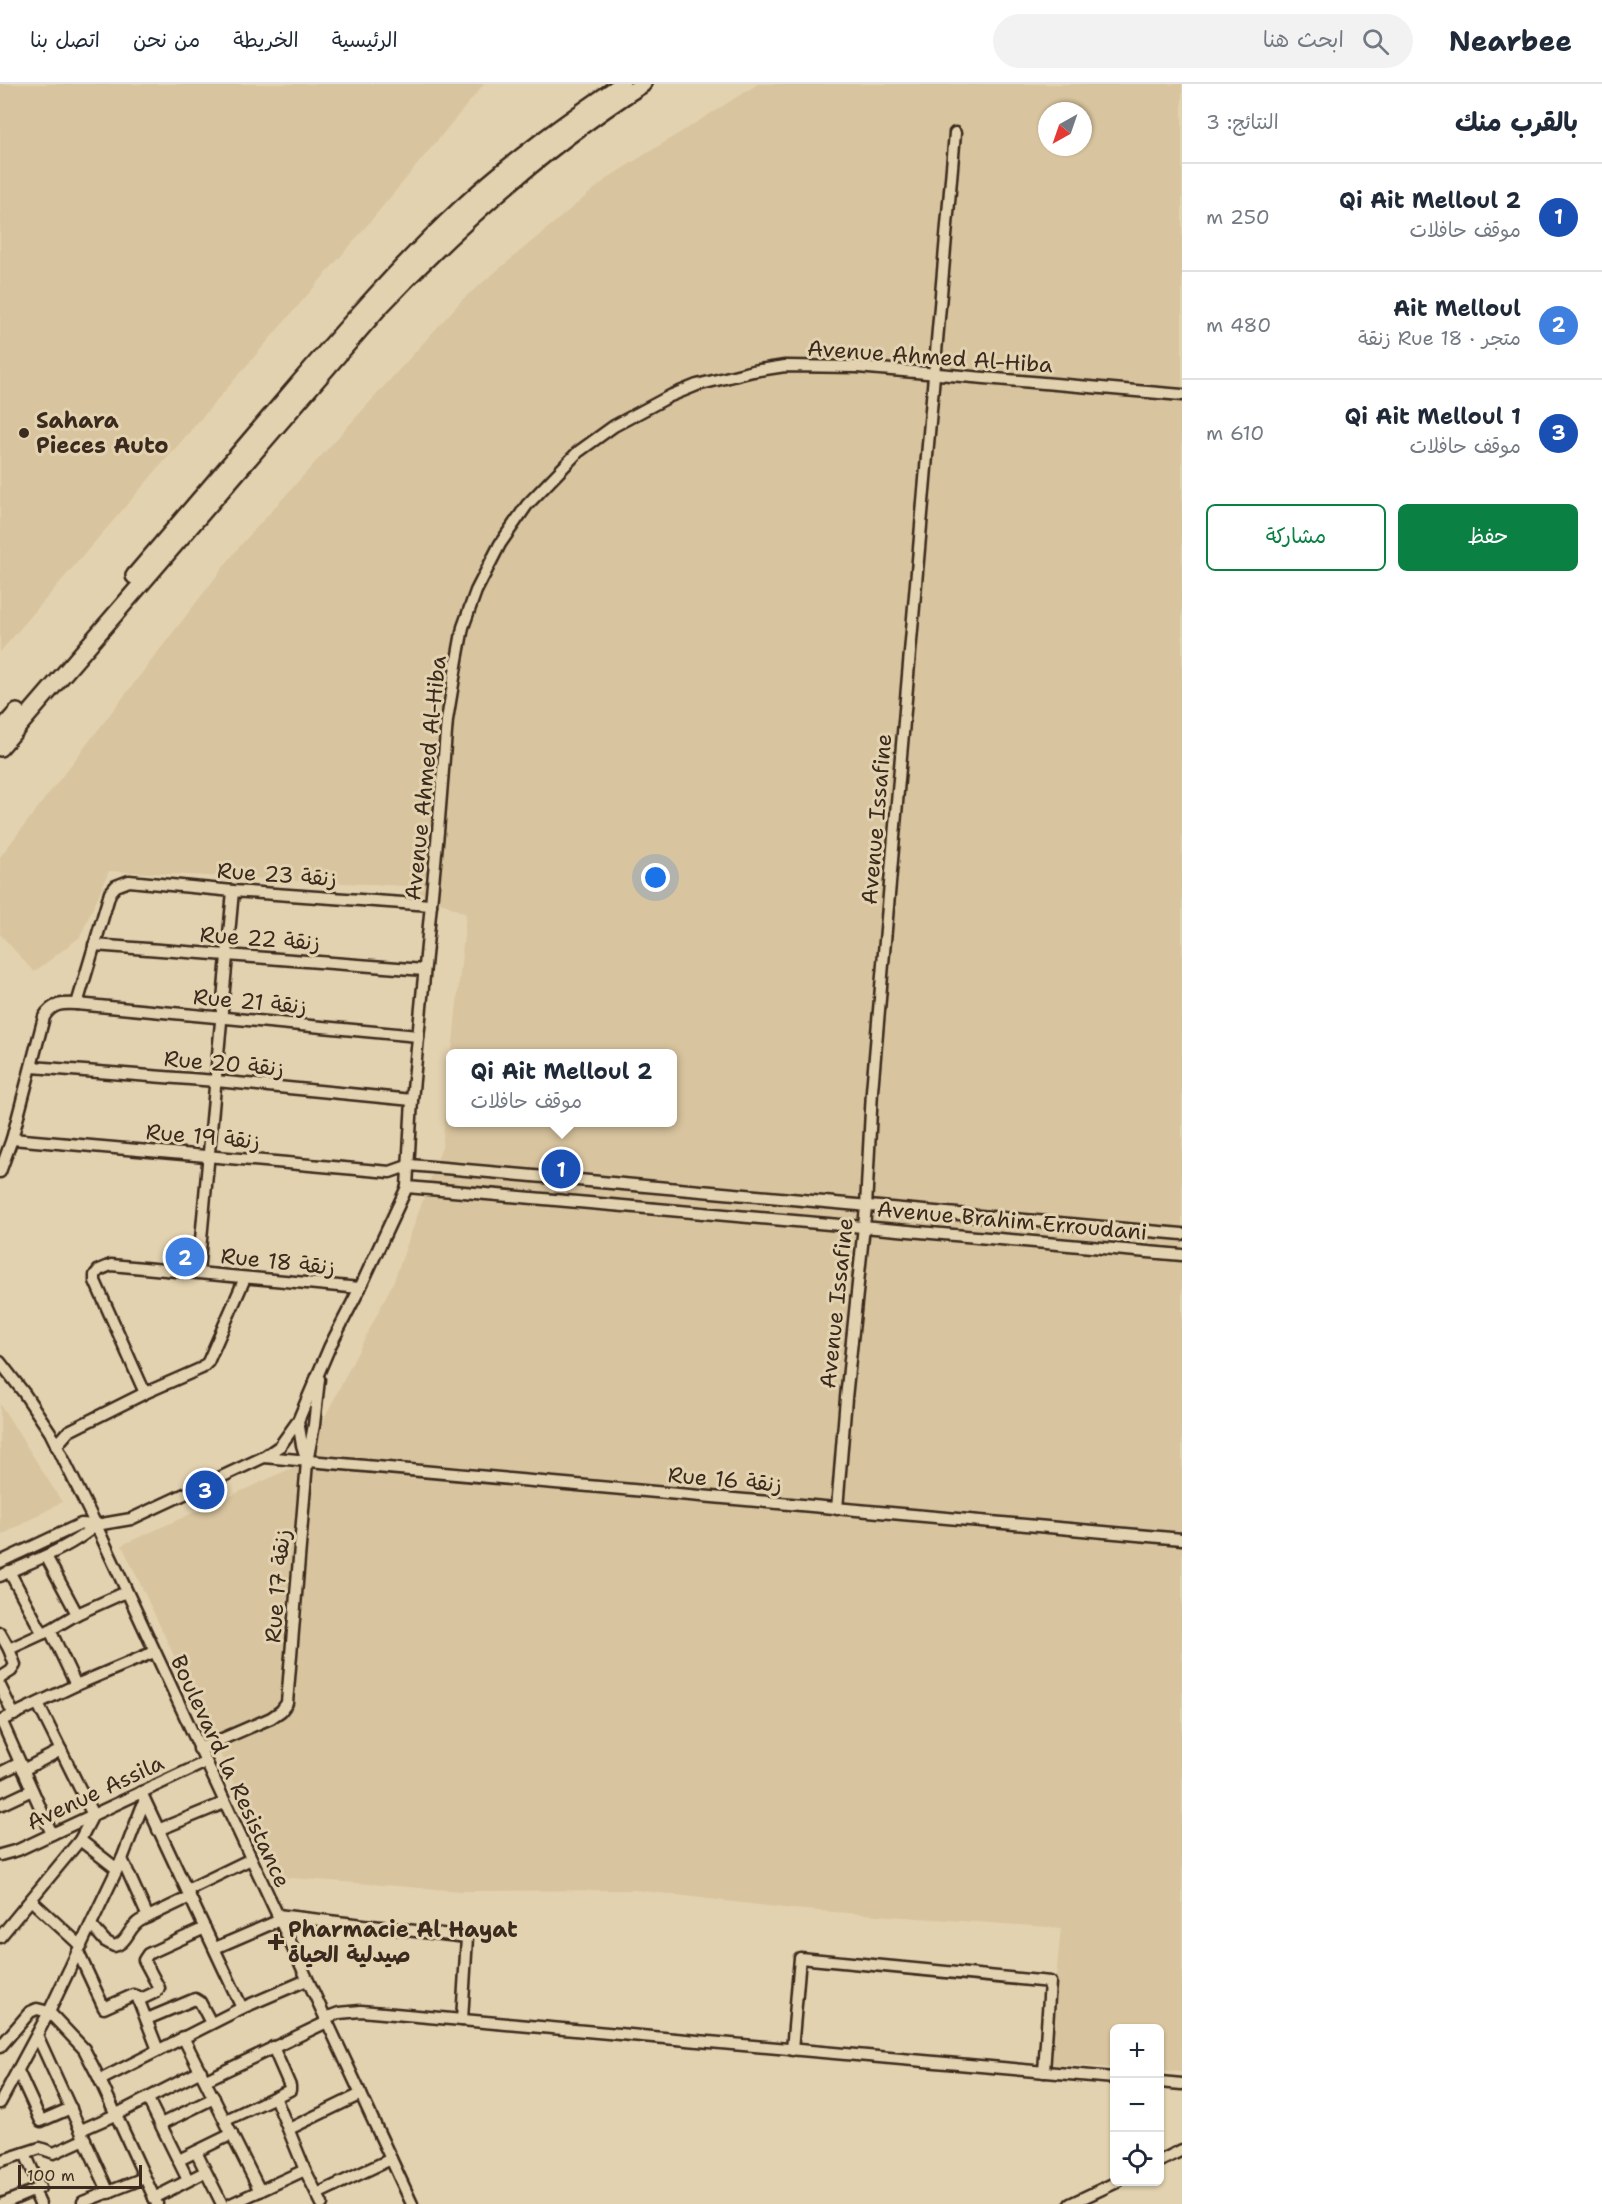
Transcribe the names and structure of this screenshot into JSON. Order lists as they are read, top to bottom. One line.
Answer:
{"streets":{"street":["Avenue Ahmed Al-Hiba","Avenue Issafine","Rue 23 زنقة","Rue 22 زنقة","Rue 21 زنقة","Rue 20 زنقة","Rue 19 زنقة","Avenue Brahim Erroudani","Rue 18 زنقة","Rue 16 زنقة","Rue 17 زنقة","Boulevard la Resistance","Avenue Assila"]},"crossings":[["Avenue Ahmed Al-Hiba","Avenue Issafine"],["Avenue Ahmed Al-Hiba","Rue 23 زنقة"],["Avenue Ahmed Al-Hiba","Rue 22 زنقة"],["Avenue Ahmed Al-Hiba","Rue 21 زنقة"],["Avenue Ahmed Al-Hiba","Rue 20 زنقة"],["Avenue Ahmed Al-Hiba","Rue 19 زنقة"],["Avenue Ahmed Al-Hiba","Avenue Brahim Erroudani"],["Avenue Ahmed Al-Hiba","Rue 18 زنقة"],["Avenue Ahmed Al-Hiba","Rue 16 زنقة"],["Avenue Ahmed Al-Hiba","Rue 17 زنقة"],["Avenue Ahmed Al-Hiba","Boulevard la Resistance"],["Avenue Issafine","Avenue Brahim Erroudani"],["Avenue Issafine","Rue 16 زنقة"],["Rue 23 زنقة","Rue 22 زنقة"],["Rue 21 زنقة","Rue 20 زنقة"],["Rue 19 زنقة","Avenue Brahim Erroudani"],["Rue 16 زنقة","Rue 17 زنقة"],["Rue 17 زنقة","Boulevard la Resistance"],["Boulevard la Resistance","Avenue Assila"]],"places":{"other":["Sahara Pieces Auto"],"health":["Pharmacie Al Hayat صيدلية الحياة"]},"scale_bar":"100 m","north":"bottom left","page":{"header":"Nearbee","search":"ابحث هنا","nav":["الرئيسية","الخريطة","من نحن","اتصل بنا"],"heading":["بالقرب منك","النتائج: 3"],"list":[{"mark":"1","name":"Qi Ait Melloul 2","note":"موقف حافلات","value":"250 m"},{"mark":"2","name":"Ait Melloul","note":"متجر · Rue 18 زنقة","value":"480 m"},{"mark":"3","name":"Qi Ait Melloul 1","note":"موقف حافلات","value":"610 m"}],"buttons":["حفظ","مشاركة"],"popup":["Qi Ait Melloul 2","موقف حافلات"],"pins":["1","2","3"],"map_buttons":["+","−"],"scale":"100 m"}}
